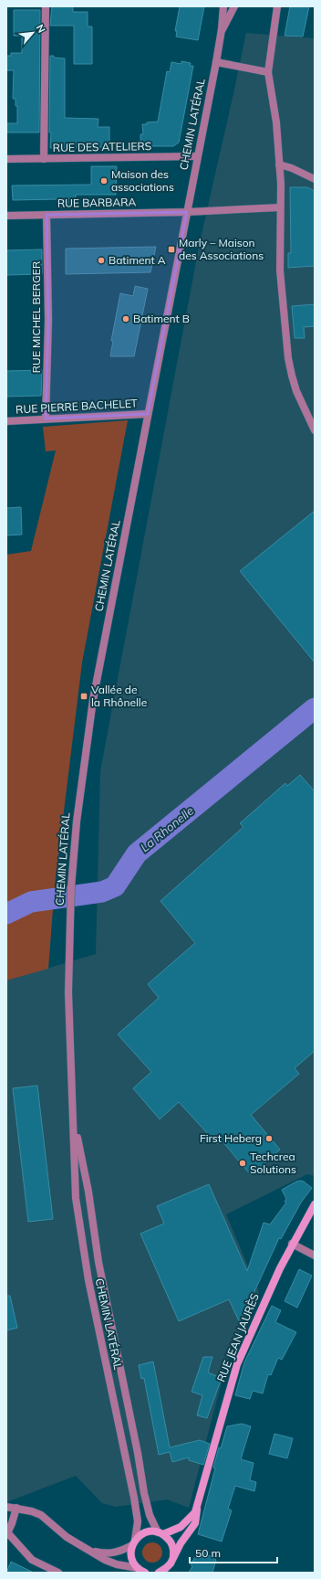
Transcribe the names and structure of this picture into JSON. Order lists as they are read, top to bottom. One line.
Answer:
{"streets":{"main road":["RUE JEAN JAURÈS"],"street":["CHEMIN LATÉRAL","RUE DES ATELIERS","RUE BARBARA","RUE MICHEL BERGER","RUE PIERRE BACHELET"]},"crossings":[["CHEMIN LATÉRAL","RUE DES ATELIERS"],["CHEMIN LATÉRAL","RUE BARBARA"],["CHEMIN LATÉRAL","RUE PIERRE BACHELET"],["CHEMIN LATÉRAL","RUE JEAN JAURÈS"],["RUE BARBARA","RUE MICHEL BERGER"],["RUE MICHEL BERGER","RUE PIERRE BACHELET"]],"water":["La Rhonelle"],"places":{"other":["Maison des associations","Batiment A","Batiment B","First Heberg","Techcrea Solutions"],"transit":["Marly – Maison des Associations","Vallée de la Rhônelle"]},"scale_bar":"50 m","north":"top right"}
